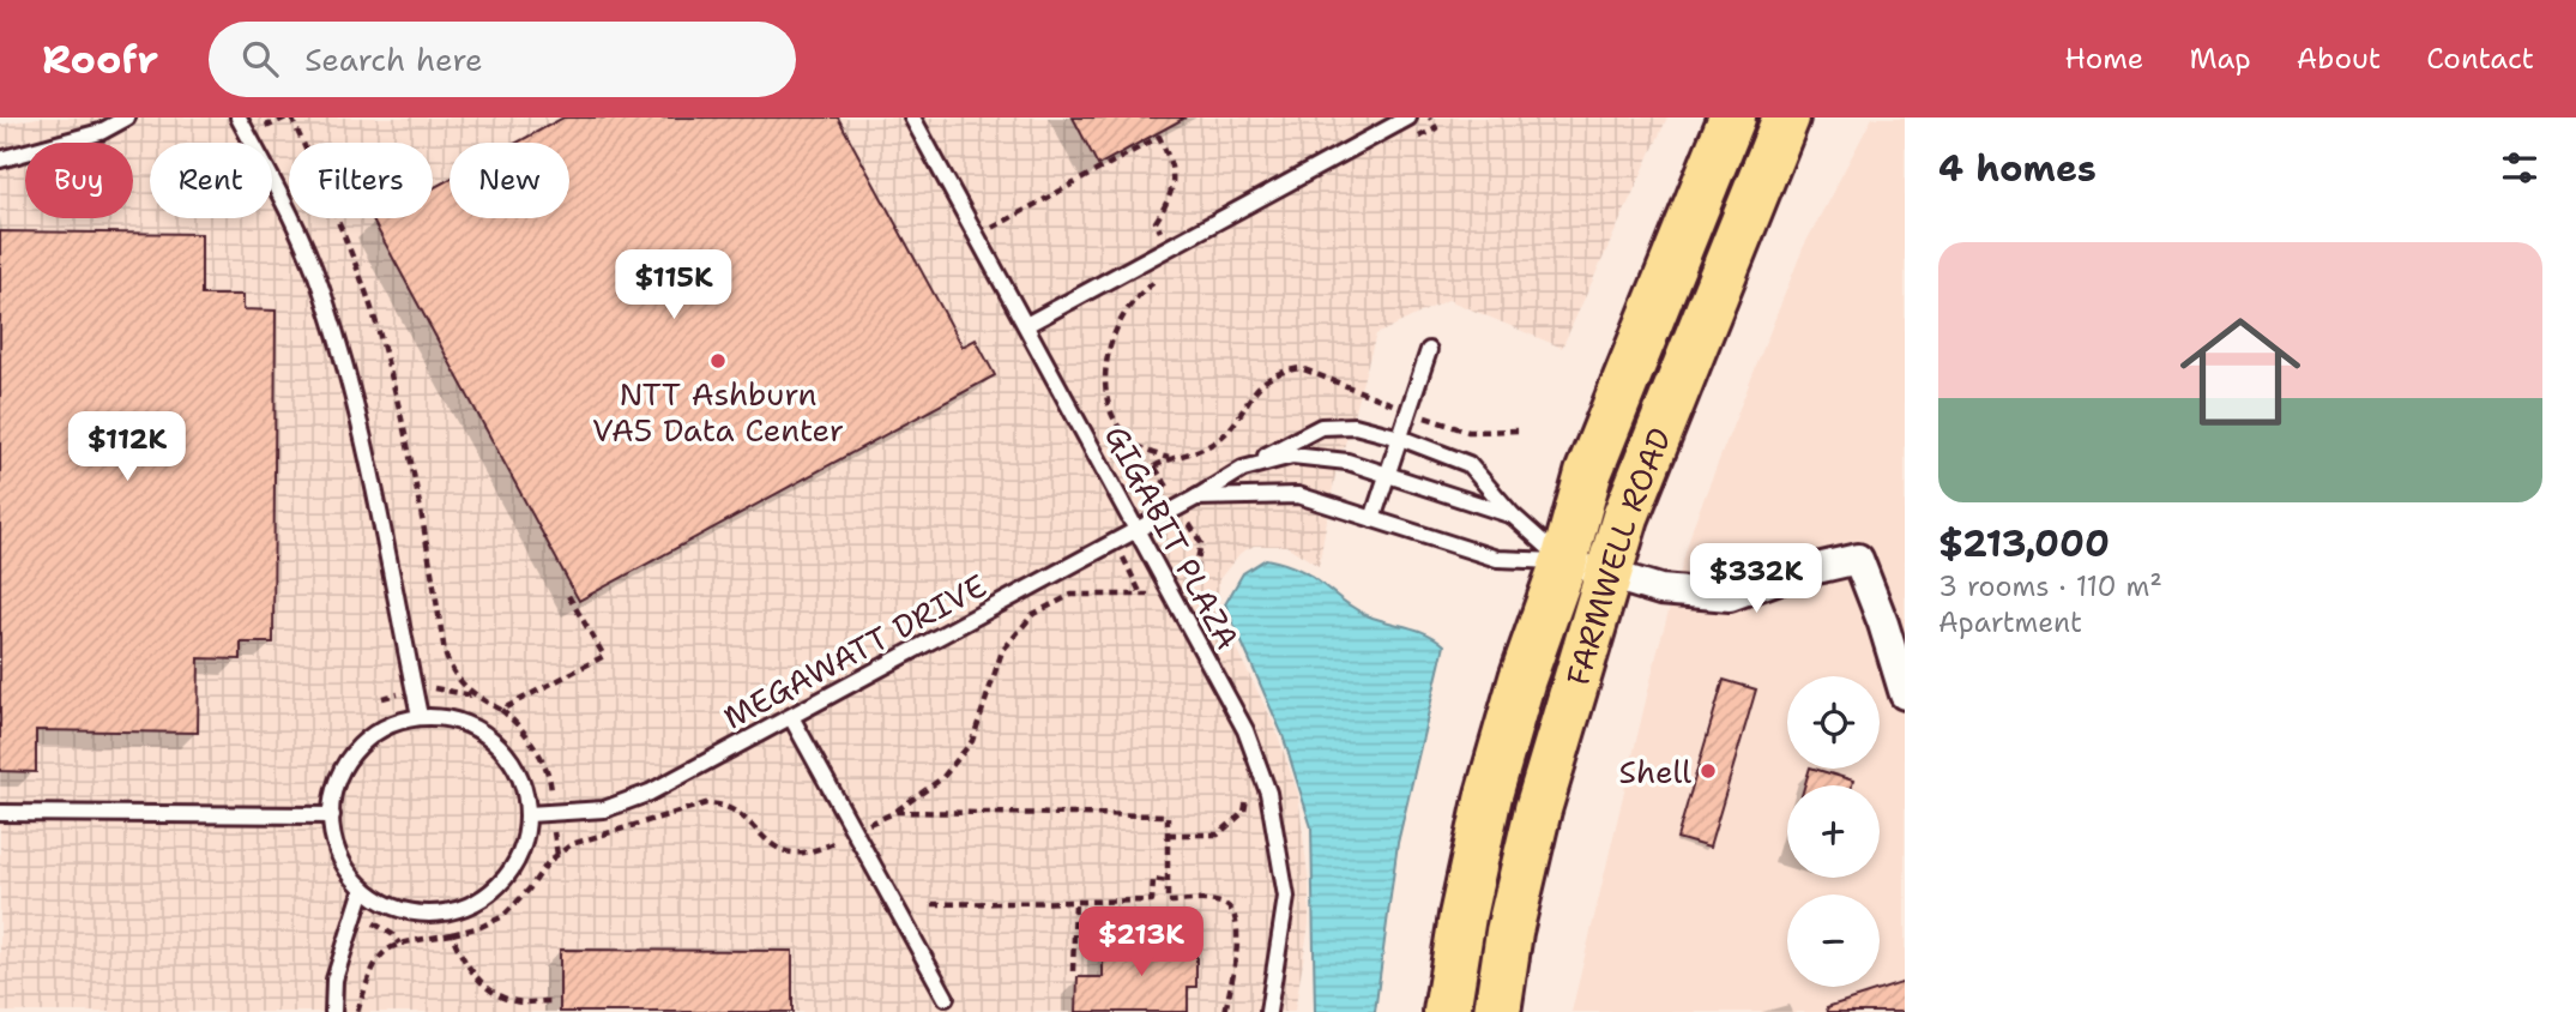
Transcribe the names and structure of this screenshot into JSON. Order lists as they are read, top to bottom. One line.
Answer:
{"streets":{"main road":["FARMWELL ROAD"],"lane":["GIGABIT PLAZA","MEGAWATT DRIVE"]},"crossings":[["GIGABIT PLAZA","MEGAWATT DRIVE"]],"places":["NTT Ashburn VA5 Data Center","Shell"],"page":{"header":"Roofr","search":"Search here","nav":["Home","Map","About","Contact"],"heading":"4 homes","chip":["Buy","Rent","Filters","New"],"list":[{"name":"$213,000","note":"3 rooms · 110 m² · Apartment"}],"price":["$115K","$112K","$332K","$213K"],"map_buttons":["+","−"]}}
